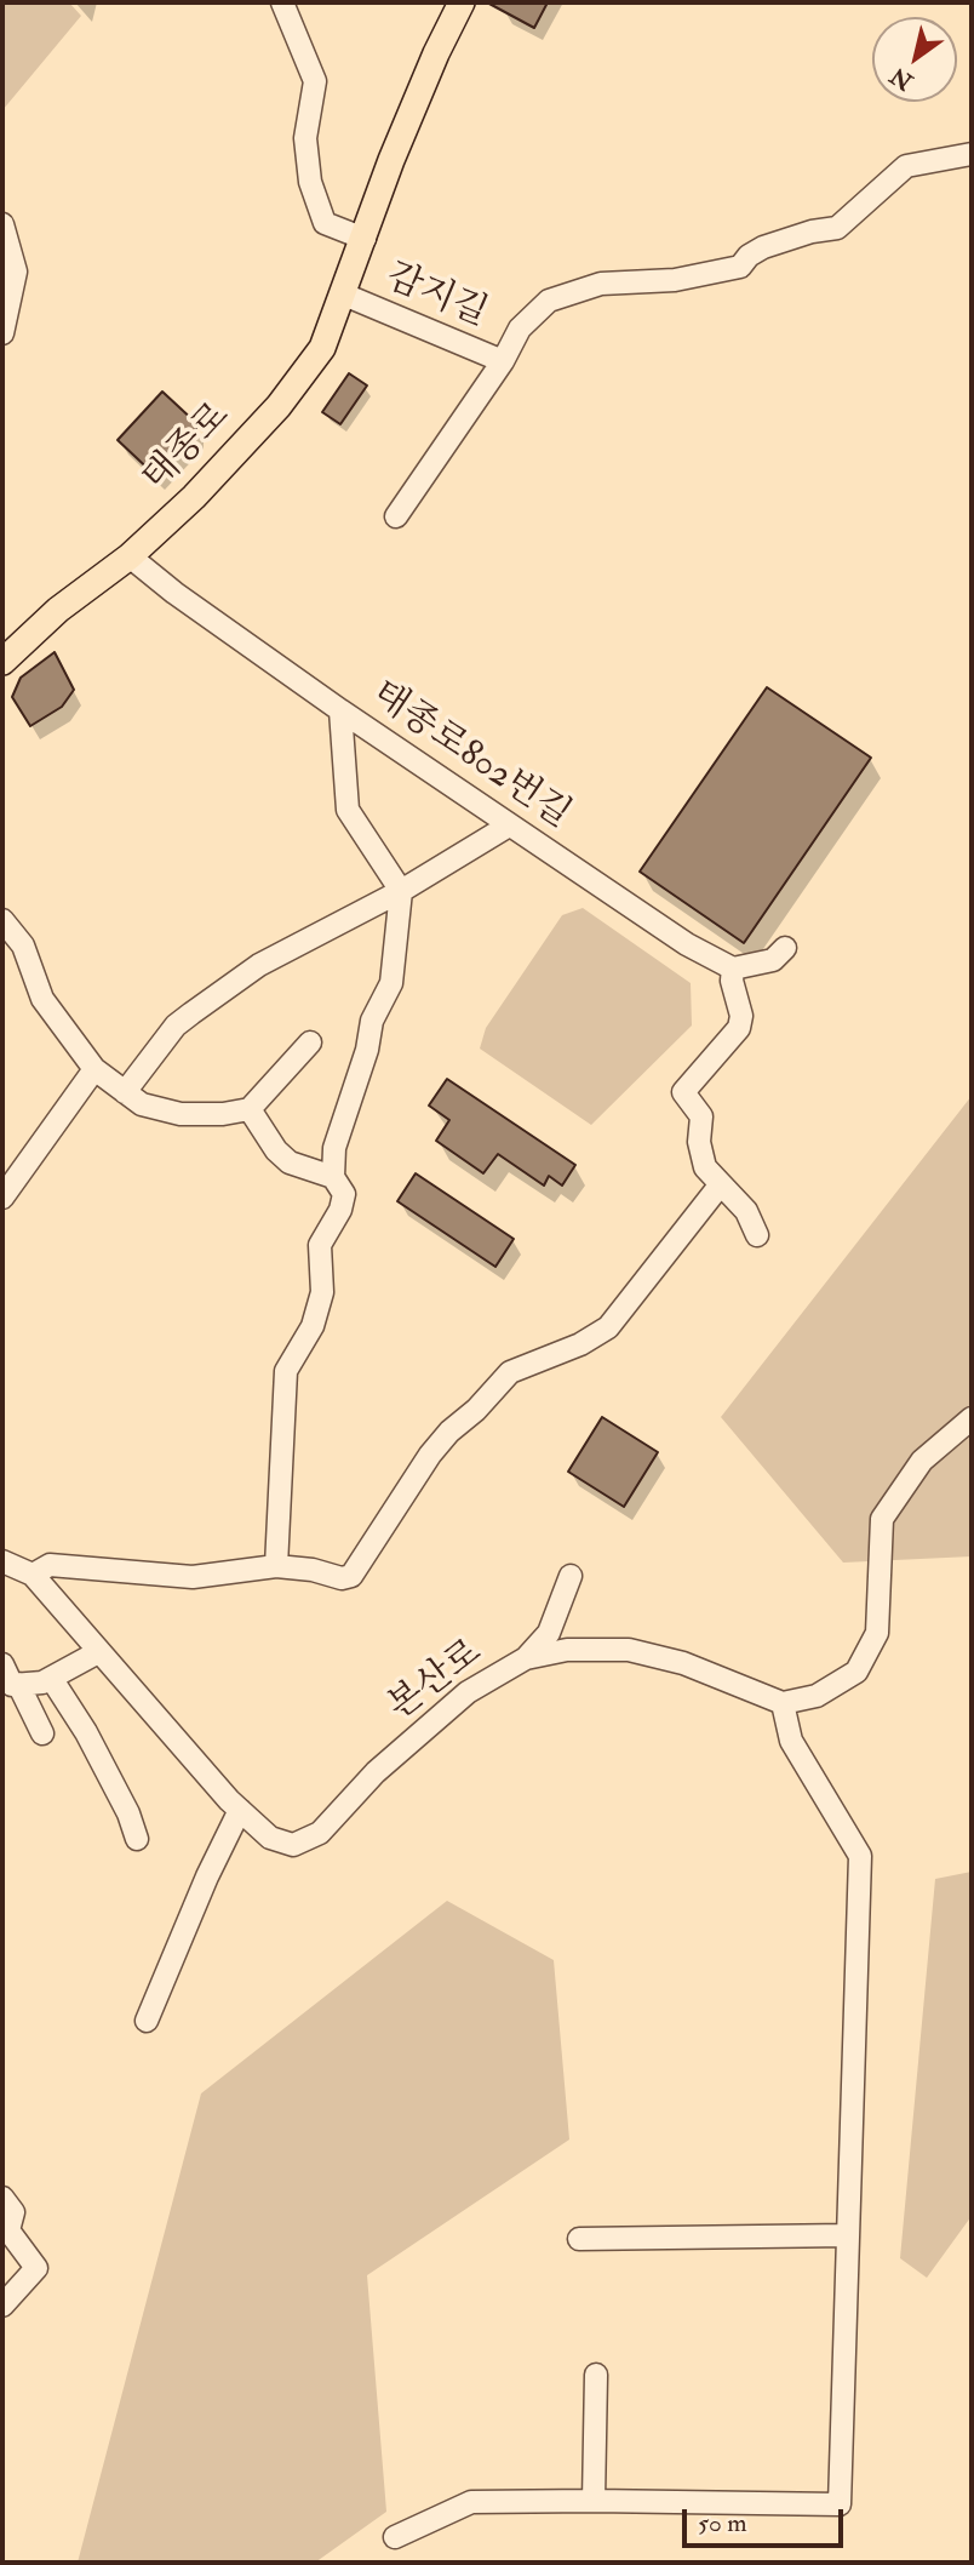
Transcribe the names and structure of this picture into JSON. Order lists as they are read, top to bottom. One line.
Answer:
{"streets":{"main road":["태종로"],"street":["감지길","태종로802번길","본산로"]},"crossings":[["감지길","태종로"],["태종로","태종로802번길"]],"scale_bar":"50 m","north":"bottom left"}
